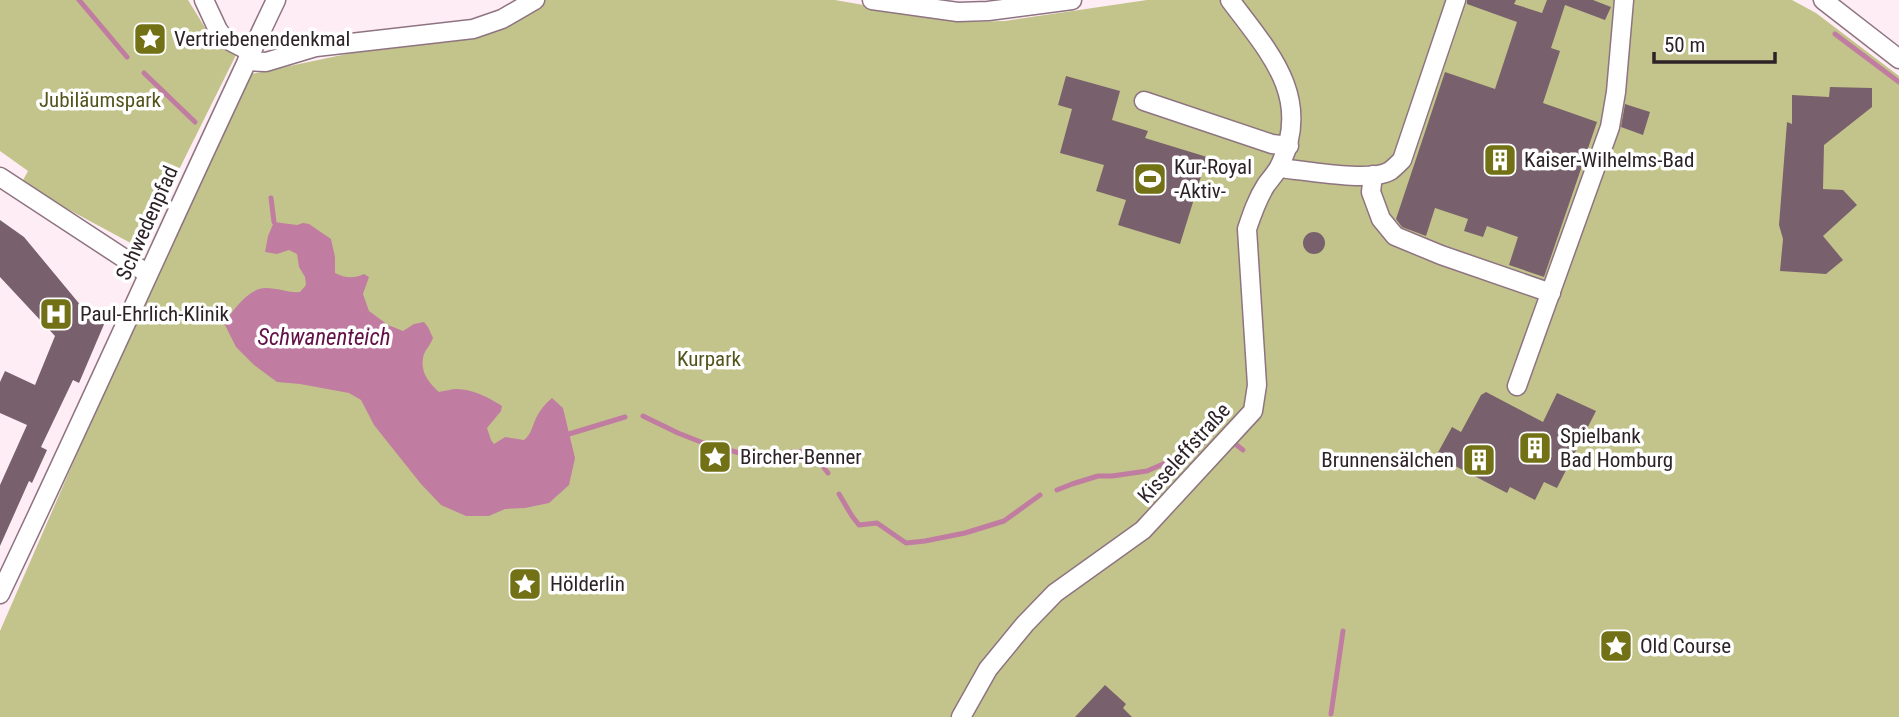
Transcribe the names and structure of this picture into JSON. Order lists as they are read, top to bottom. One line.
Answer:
{"streets":{"street":["Schwedenpfad","Kisseleffstraße"]},"water":["Schwanenteich"],"parks":["Jubiläumspark","Kurpark"],"places":{"place":["Vertriebenendenkmal","Bircher-Benner","Hölderlin","Old Course"],"building":["Kaiser-Wilhelms-Bad","Spielbank Bad Homburg","Brunnensälchen"],"sports":["Kur-Royal -Aktiv-"],"hospital":["Paul-Ehrlich-Klinik"]},"scale_bar":"50 m"}
